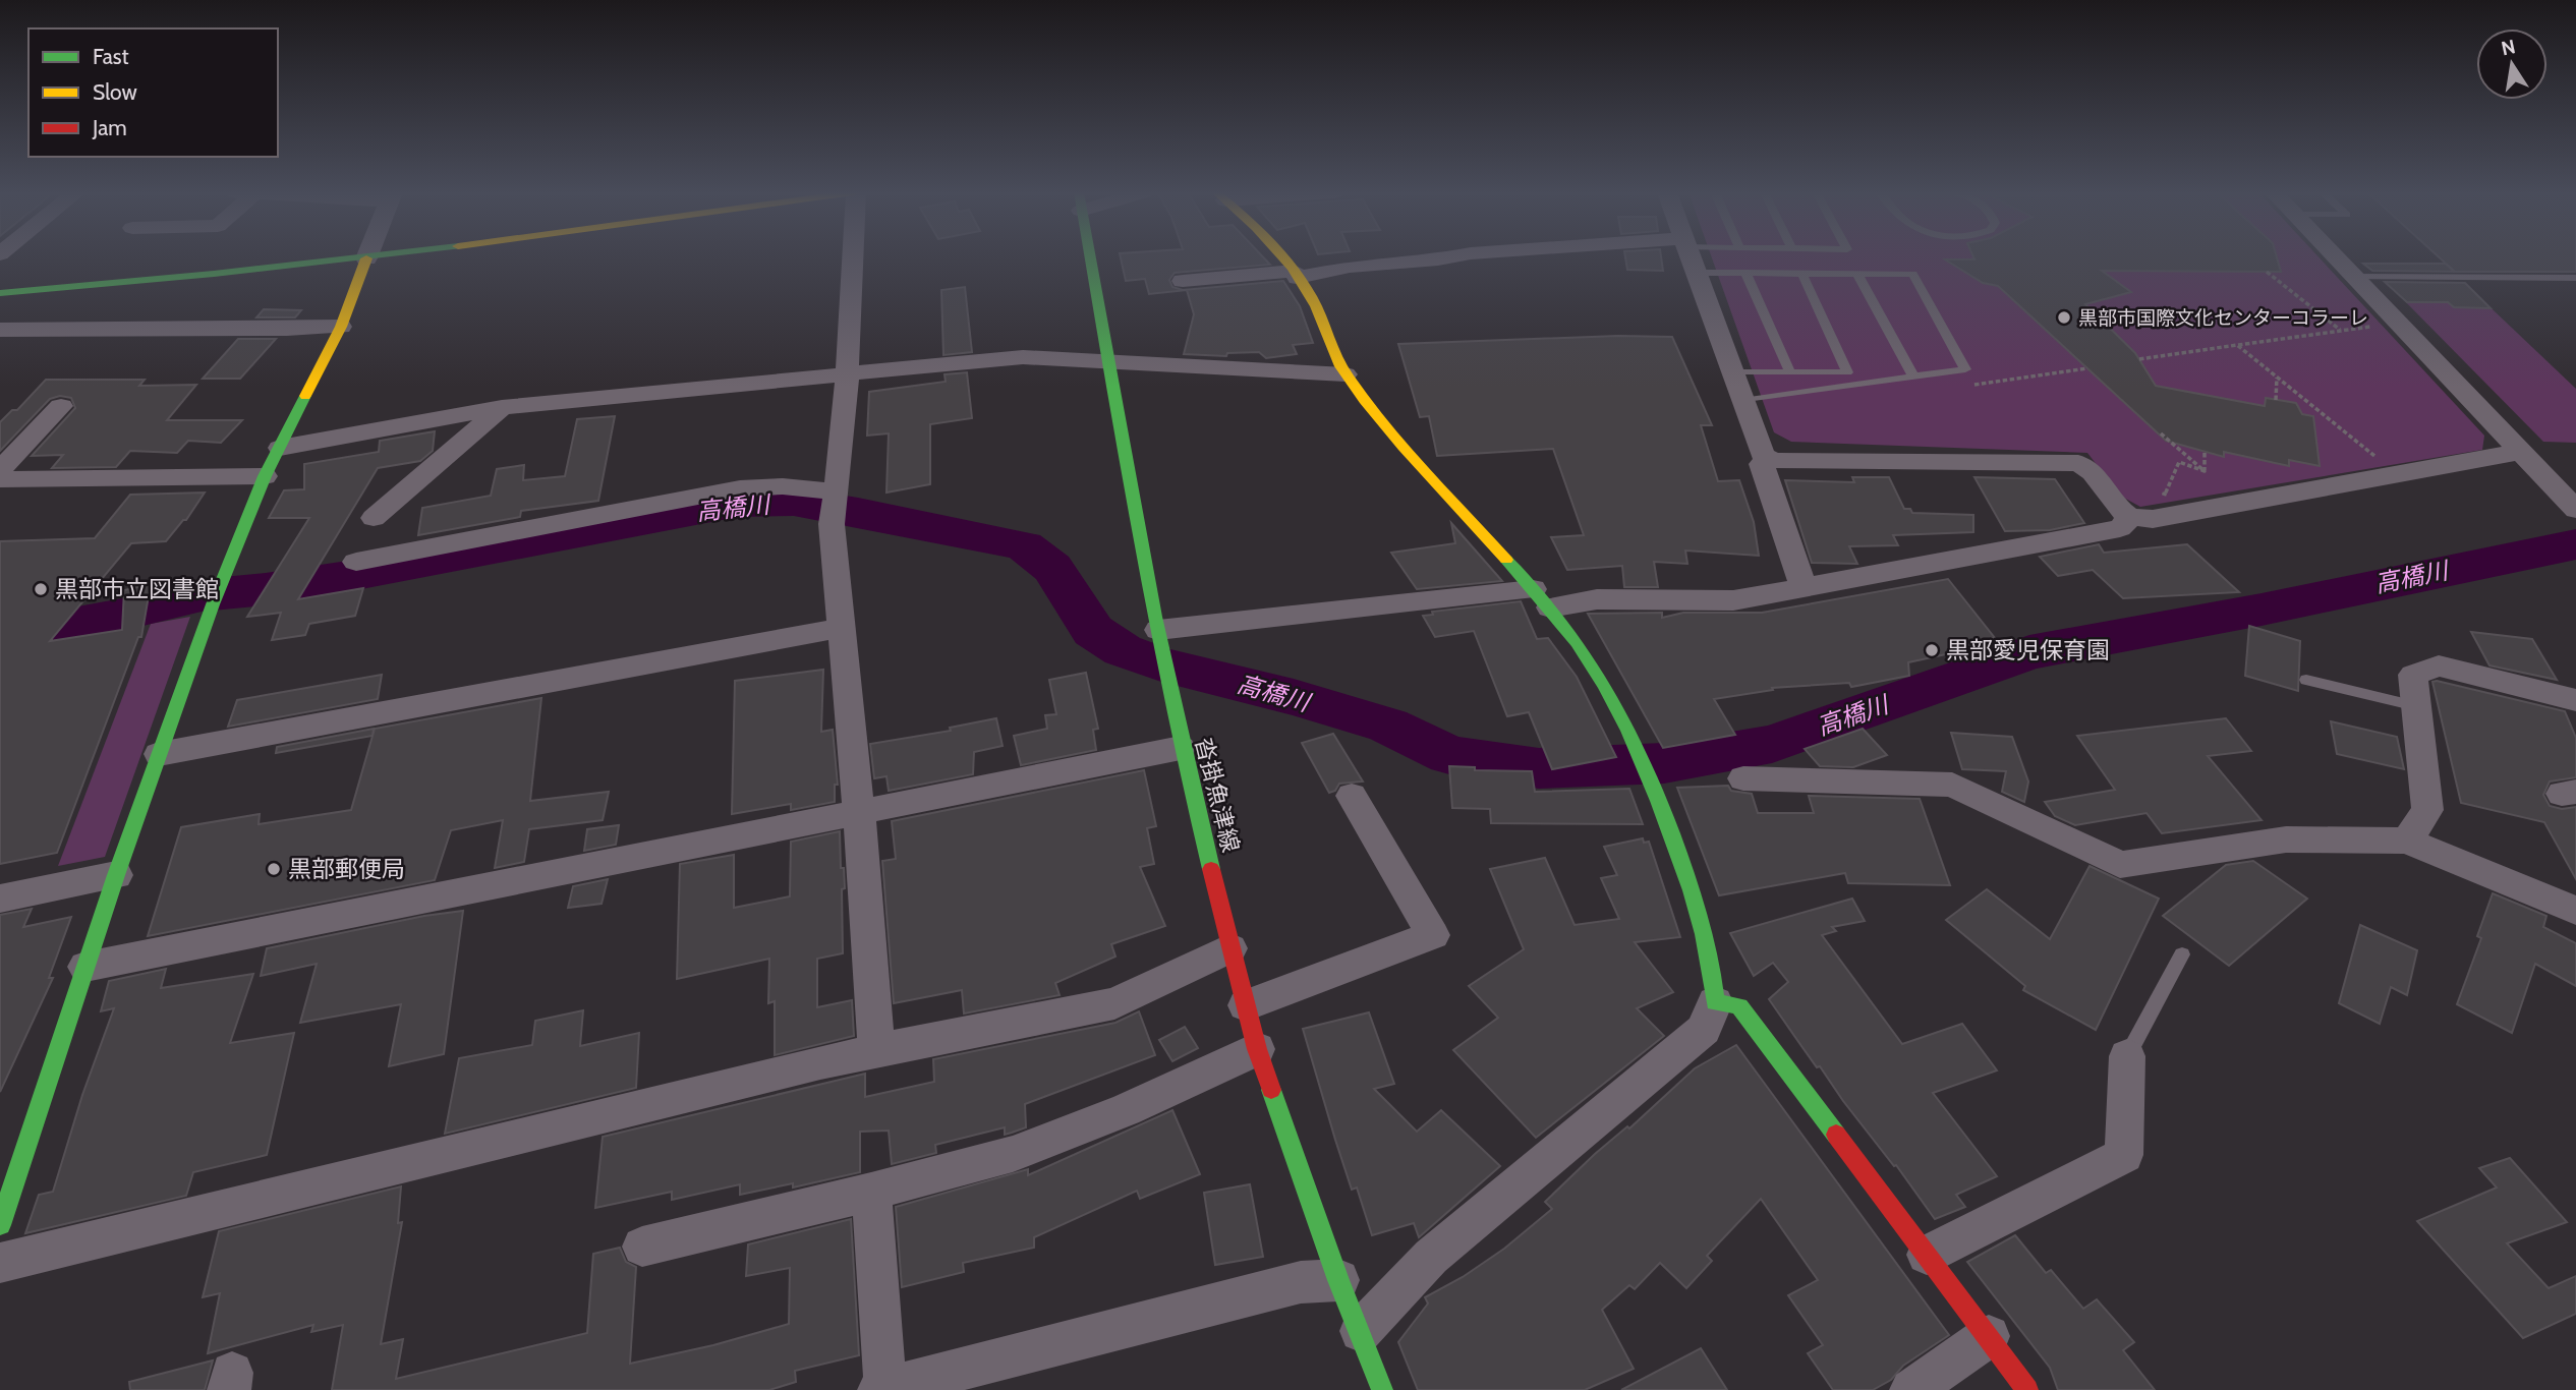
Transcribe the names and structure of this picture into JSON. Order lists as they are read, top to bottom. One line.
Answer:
{"streets":{"street":["沓掛魚津線"]},"water":["高橋川"],"places":["黒部市国際文化センターコラーレ","黒部市立図書館","黒部愛児保育園","黒部郵便局"],"legend":["Fast","Slow","Jam"],"north":"top"}
